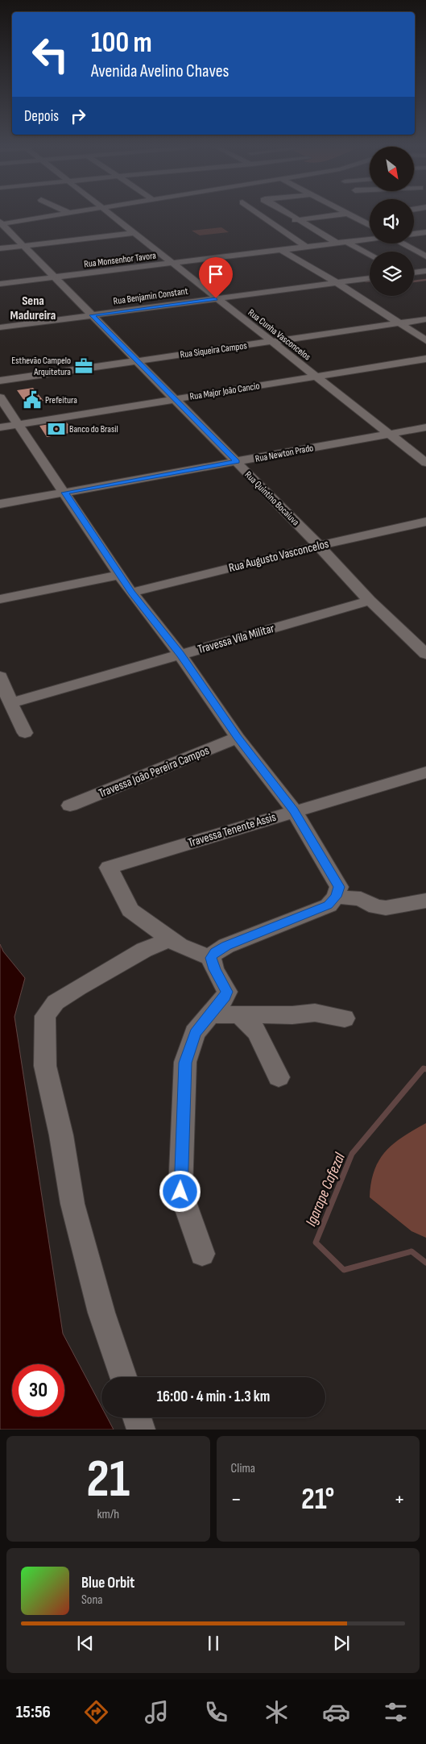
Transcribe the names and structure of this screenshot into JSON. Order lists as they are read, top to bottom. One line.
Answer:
{"streets":{"street":["Rua Monsenhor Tavora","Rua Benjamin Constant","Rua Cunha Vasconcelos","Rua Siqueira Campos","Rua Major João Cancio","Rua Newton Prado","Rua Quintino Bocaiuva","Rua Augusto Vasconcelos","Travessa Vila Militar","Travessa João Pereira Campos","Travessa Tenente Assis"]},"crossings":[["Rua Monsenhor Tavora","Rua Cunha Vasconcelos"],["Rua Monsenhor Tavora","Rua Quintino Bocaiuva"],["Rua Benjamin Constant","Rua Cunha Vasconcelos"],["Rua Benjamin Constant","Rua Quintino Bocaiuva"],["Rua Cunha Vasconcelos","Rua Siqueira Campos"],["Rua Cunha Vasconcelos","Rua Major João Cancio"],["Rua Cunha Vasconcelos","Rua Newton Prado"],["Rua Siqueira Campos","Rua Quintino Bocaiuva"],["Rua Major João Cancio","Rua Quintino Bocaiuva"],["Rua Newton Prado","Rua Quintino Bocaiuva"],["Rua Quintino Bocaiuva","Rua Augusto Vasconcelos"],["Rua Quintino Bocaiuva","Travessa Vila Militar"]],"districts":["Sena Madureira"],"water":["Igarape Cafezal"],"places":{"office":["Esthevão Campelo Arquitetura"],"public building":["Prefeitura"],"bank":["Banco do Brasil"]},"north":"bottom right","page":{"turn":["100 m","Avenida Avelino Chaves"],"then":"Depois","limit":"30","trip":"16:00 · 4 min · 1.3 km","tile":[["21","km/h"],"Clima"],"heat":["−","21°","+"],"song":["Blue Orbit","Sona"],"tabs":"15:56"}}
